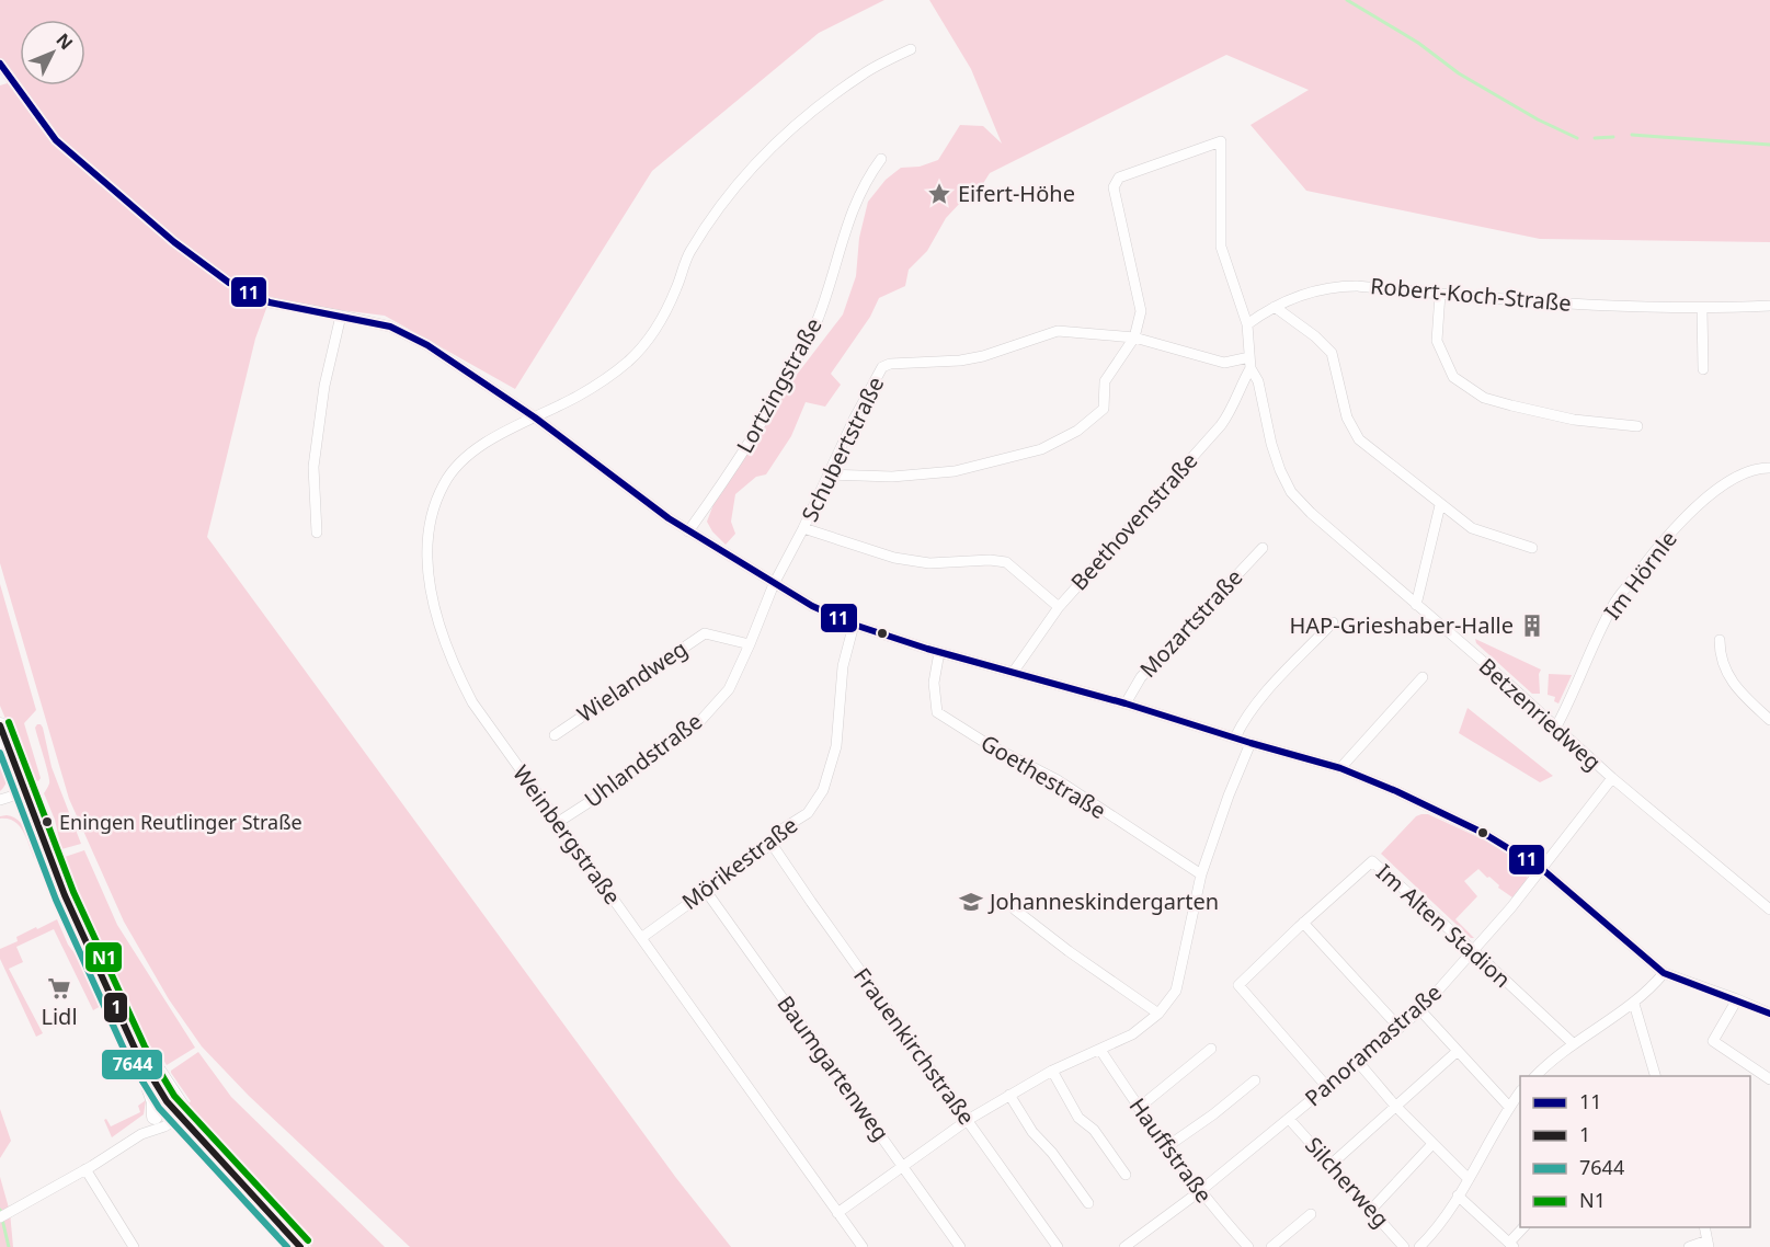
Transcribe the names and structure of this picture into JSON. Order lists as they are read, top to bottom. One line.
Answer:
{"streets":{"street":["Robert-Koch-Straße","Lortzingstraße","Schubertstraße","Beethovenstraße","Im Hörnle","Mozartstraße","Wielandweg","Betzenriedweg","Uhlandstraße","Goethestraße","Weinbergstraße","Mörikestraße","Im Alten Stadion","Panoramastraße","Frauenkirchstraße","Baumgartenweg","Hauffstraße","Silcherweg"]},"crossings":[["Robert-Koch-Straße","Betzenriedweg"],["Schubertstraße","Beethovenstraße"],["Schubertstraße","Betzenriedweg"],["Schubertstraße","Uhlandstraße"],["Beethovenstraße","Betzenriedweg"],["Im Hörnle","Betzenriedweg"],["Wielandweg","Uhlandstraße"],["Betzenriedweg","Panoramastraße"],["Uhlandstraße","Weinbergstraße"],["Weinbergstraße","Mörikestraße"],["Mörikestraße","Frauenkirchstraße"],["Mörikestraße","Baumgartenweg"],["Im Alten Stadion","Panoramastraße"],["Panoramastraße","Hauffstraße"],["Panoramastraße","Silcherweg"]],"places":{"place":["Eifert-Höhe"],"building":["HAP-Grieshaber-Halle"],"other":["Eningen Reutlinger Straße"],"school or university":["Johanneskindergarten"],"supermarket":["Lidl"]},"lines":["transit line 11","transit line N1","transit line 1","transit line 7644"],"legend":["11","1","7644","N1"],"north":"top right"}
